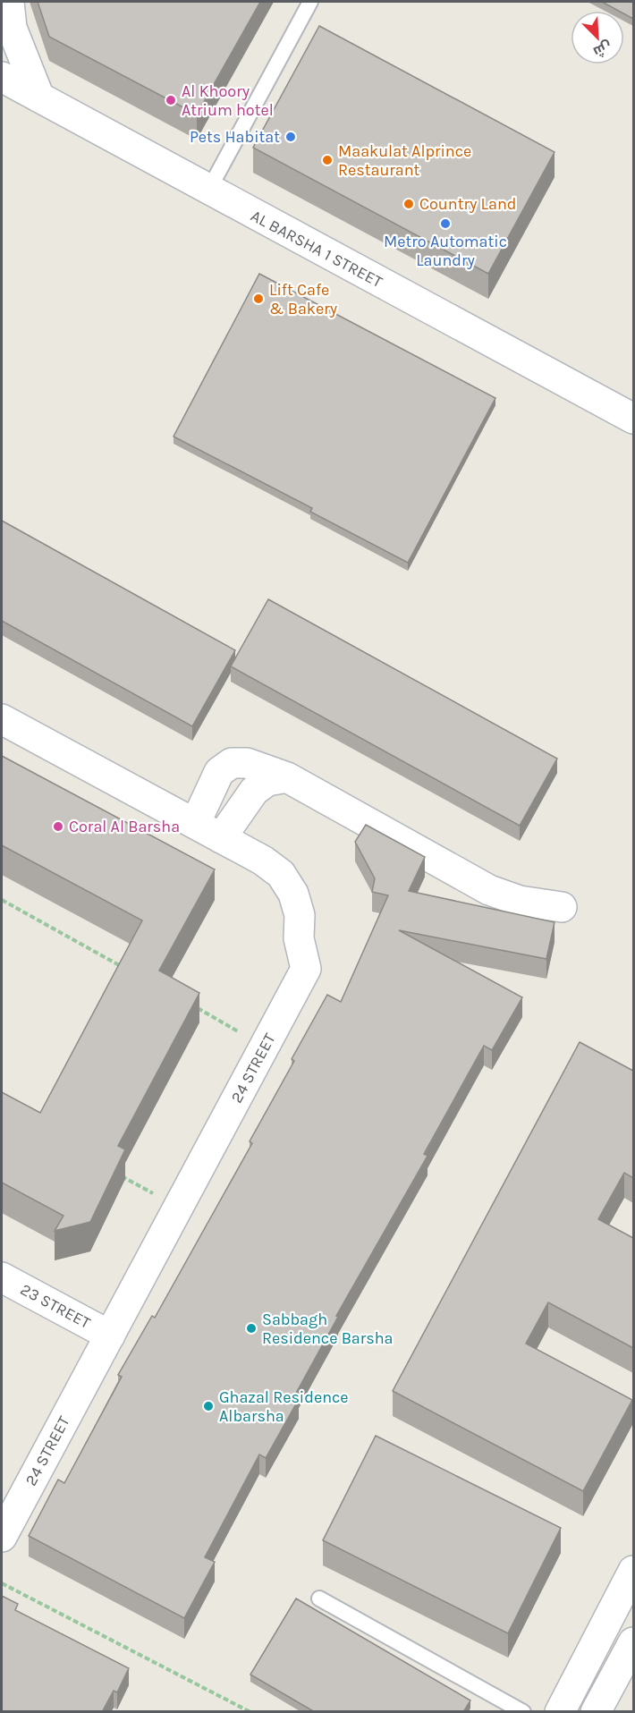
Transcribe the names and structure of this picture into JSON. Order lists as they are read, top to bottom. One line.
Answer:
{"streets":{"street":["AL BARSHA 1 STREET","24 STREET","23 STREET"]},"crossings":[["24 STREET","23 STREET"]],"places":["Al Khoory Atrium hotel","Pets Habitat","Maakulat Alprince Restaurant","Country Land","Metro Automatic Laundry","Lift Cafe & Bakery","Coral Al Barsha","Sabbagh Residence Barsha","Ghazal Residence Albarsha"],"north":"bottom right"}
